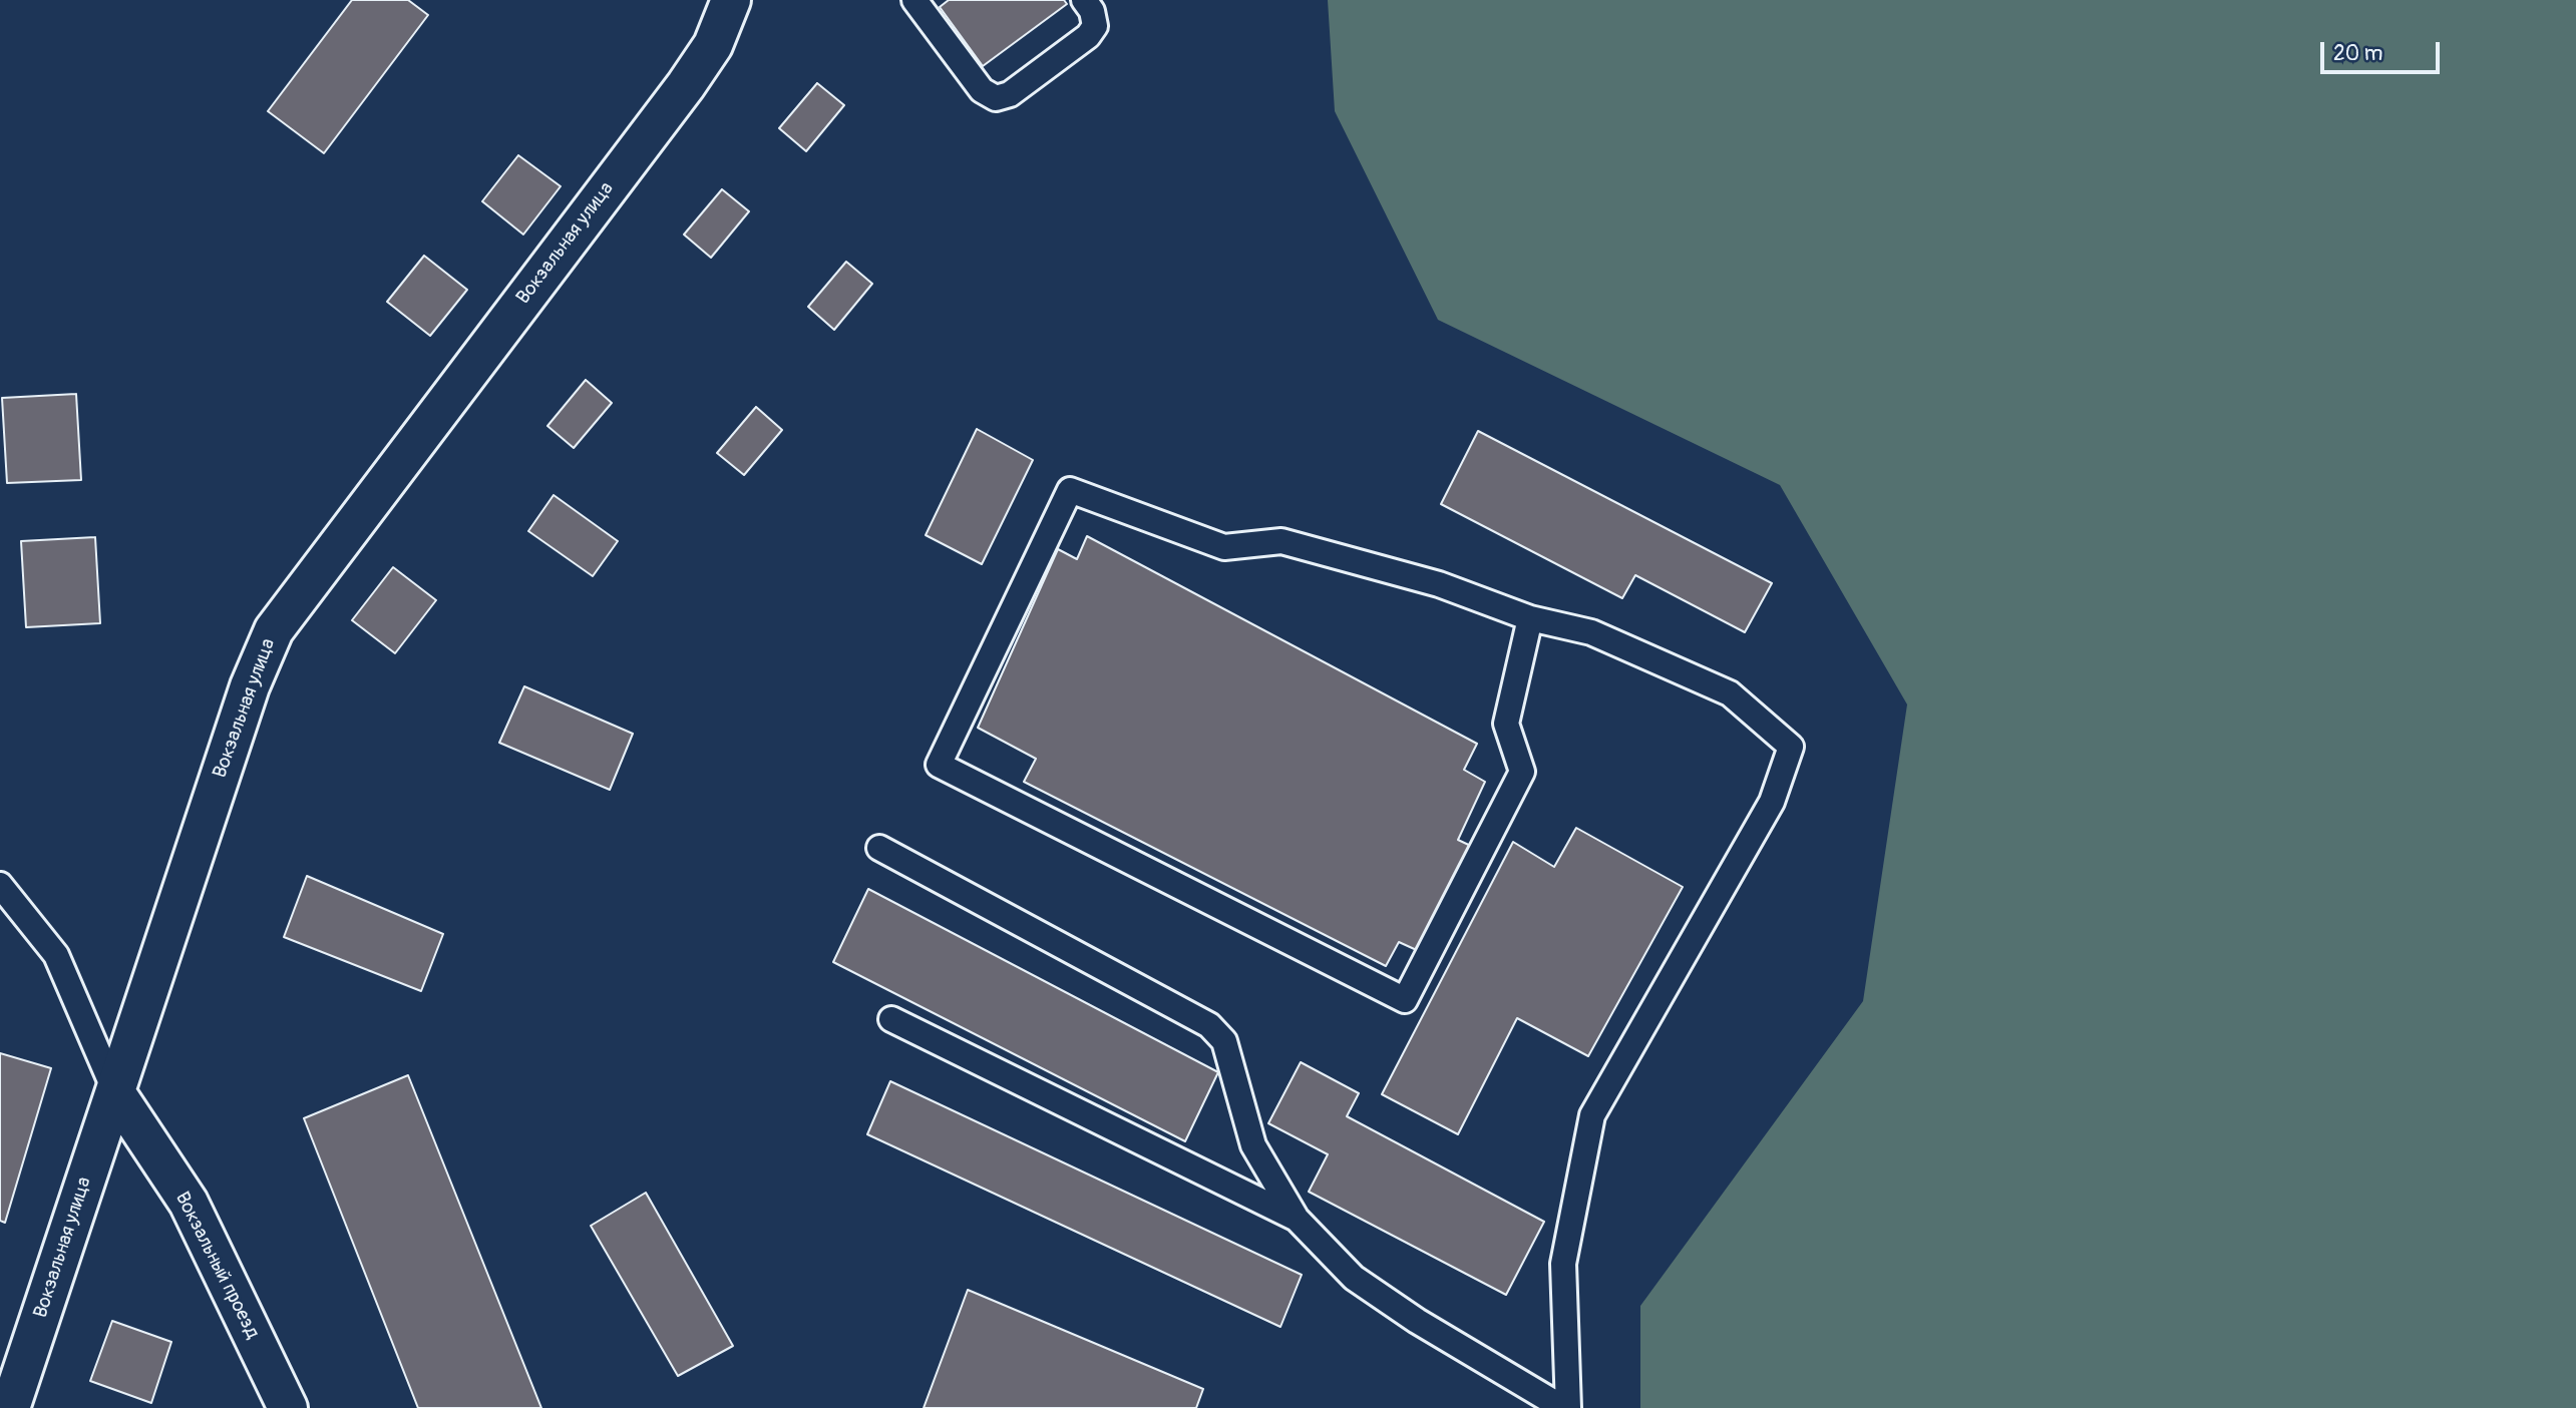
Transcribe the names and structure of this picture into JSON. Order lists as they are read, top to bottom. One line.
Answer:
{"streets":{"street":["Вокзальная улица","Вокзальный проезд"]},"crossings":[["Вокзальная улица","Вокзальный проезд"]],"scale_bar":"20 m"}
